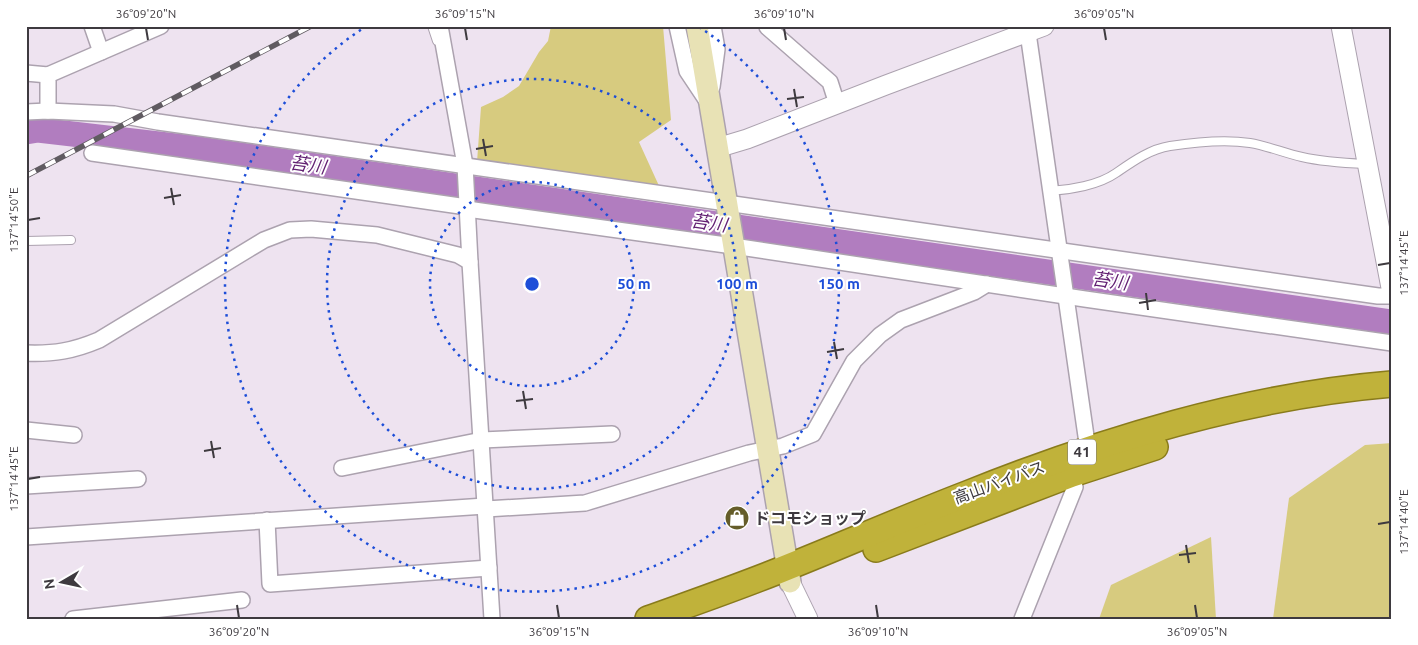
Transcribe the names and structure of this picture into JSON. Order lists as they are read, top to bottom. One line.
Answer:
{"streets":{"highway":["41","高山バイパス"]},"water":["苔川"],"places":{"shop":["ドコモショップ"]},"north":"left","coordinates":["36°09'20\"N","36°09'15\"N","36°09'10\"N","36°09'05\"N","137°14'50\"E","137°14'45\"E","137°14'40\"E"],"rings":["50 m","100 m","150 m"]}
